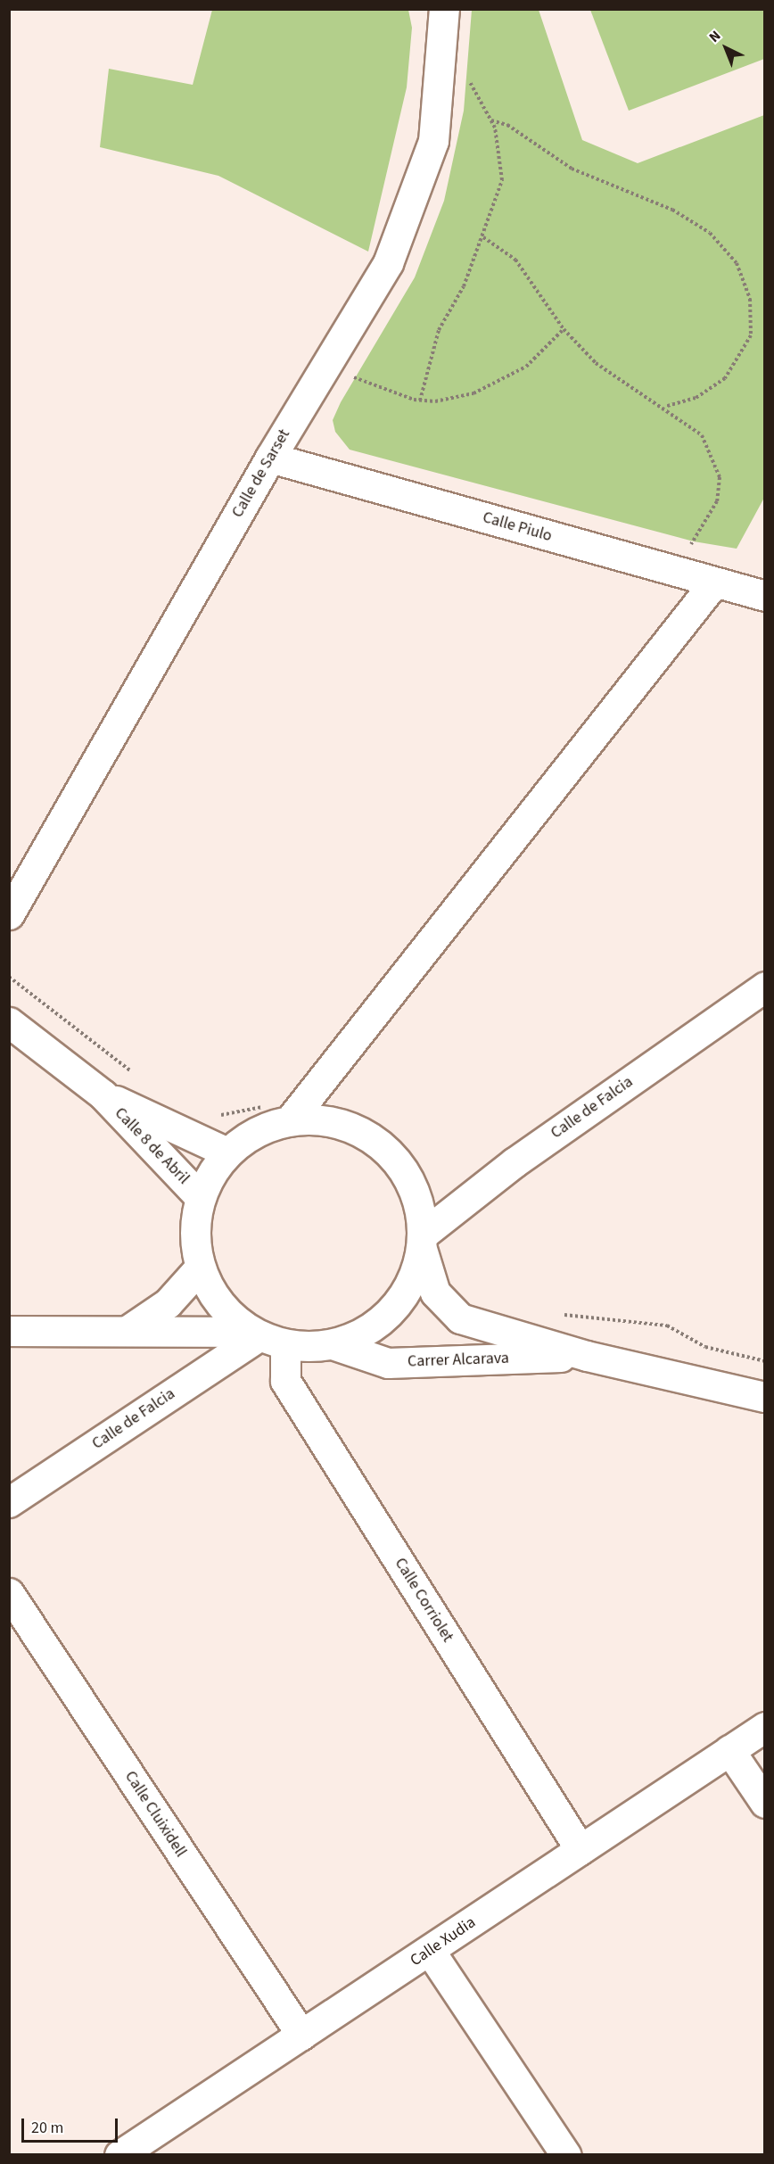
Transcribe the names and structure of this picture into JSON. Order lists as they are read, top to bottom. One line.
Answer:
{"streets":{"street":["Calle de Sarset","Calle Piulo","Calle de Falcia","Calle 8 de Abril","Carrer Alcarava","Calle Corriolet","Calle Cluixidell","Calle Xudia"]},"crossings":[["Calle de Sarset","Calle Piulo"],["Calle de Falcia","Carrer Alcarava"],["Calle Corriolet","Calle Xudia"],["Calle Cluixidell","Calle Xudia"]],"scale_bar":"20 m","north":"top left"}
